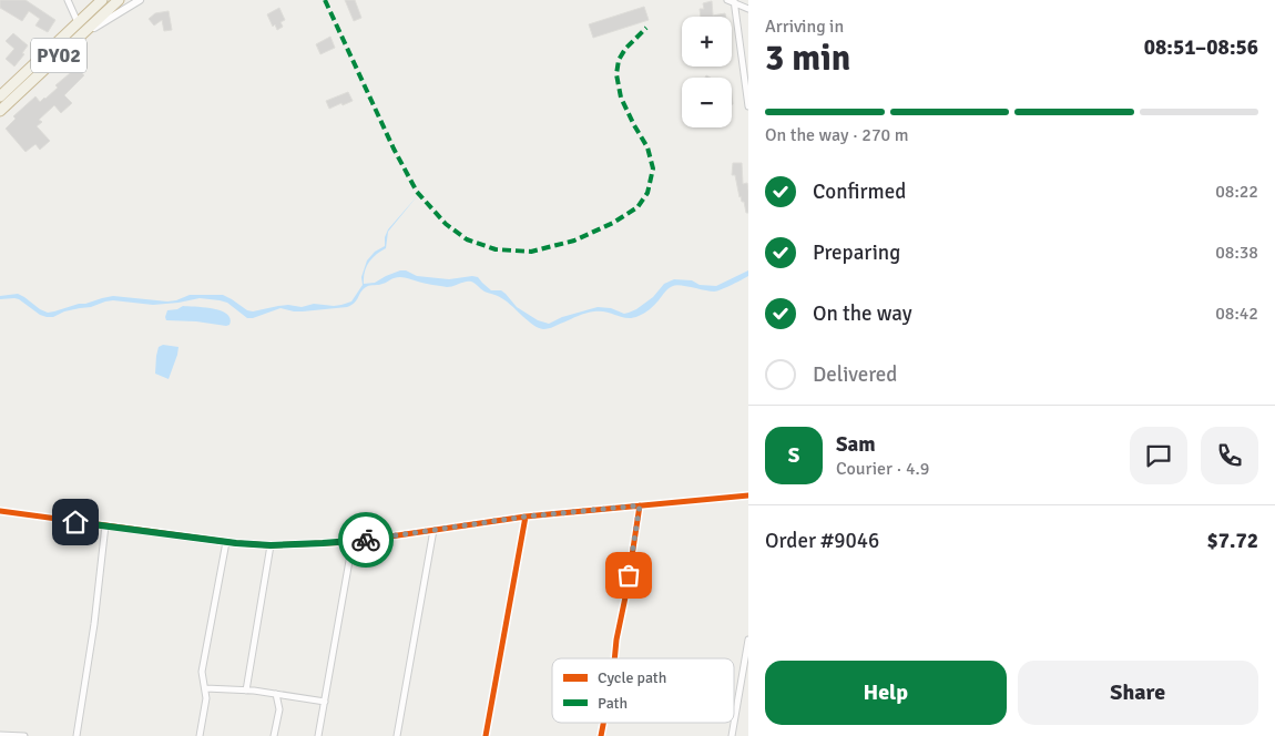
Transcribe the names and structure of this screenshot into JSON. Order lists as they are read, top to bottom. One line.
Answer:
{"streets":{"highway":["PY02"]},"legend":["Cycle path","Path"],"page":{"heading":["3 min","Arriving in","08:51–08:56"],"panel":["Sam","Courier · 4.9","Order #9046","$7.72"],"map_buttons":["+","−"],"bar":"On the way · 270 m","list":[["Confirmed","08:22"],["Preparing","08:38"],["On the way","08:42"],"Delivered"],"round":"S","buttons":["Help","Share"]}}
